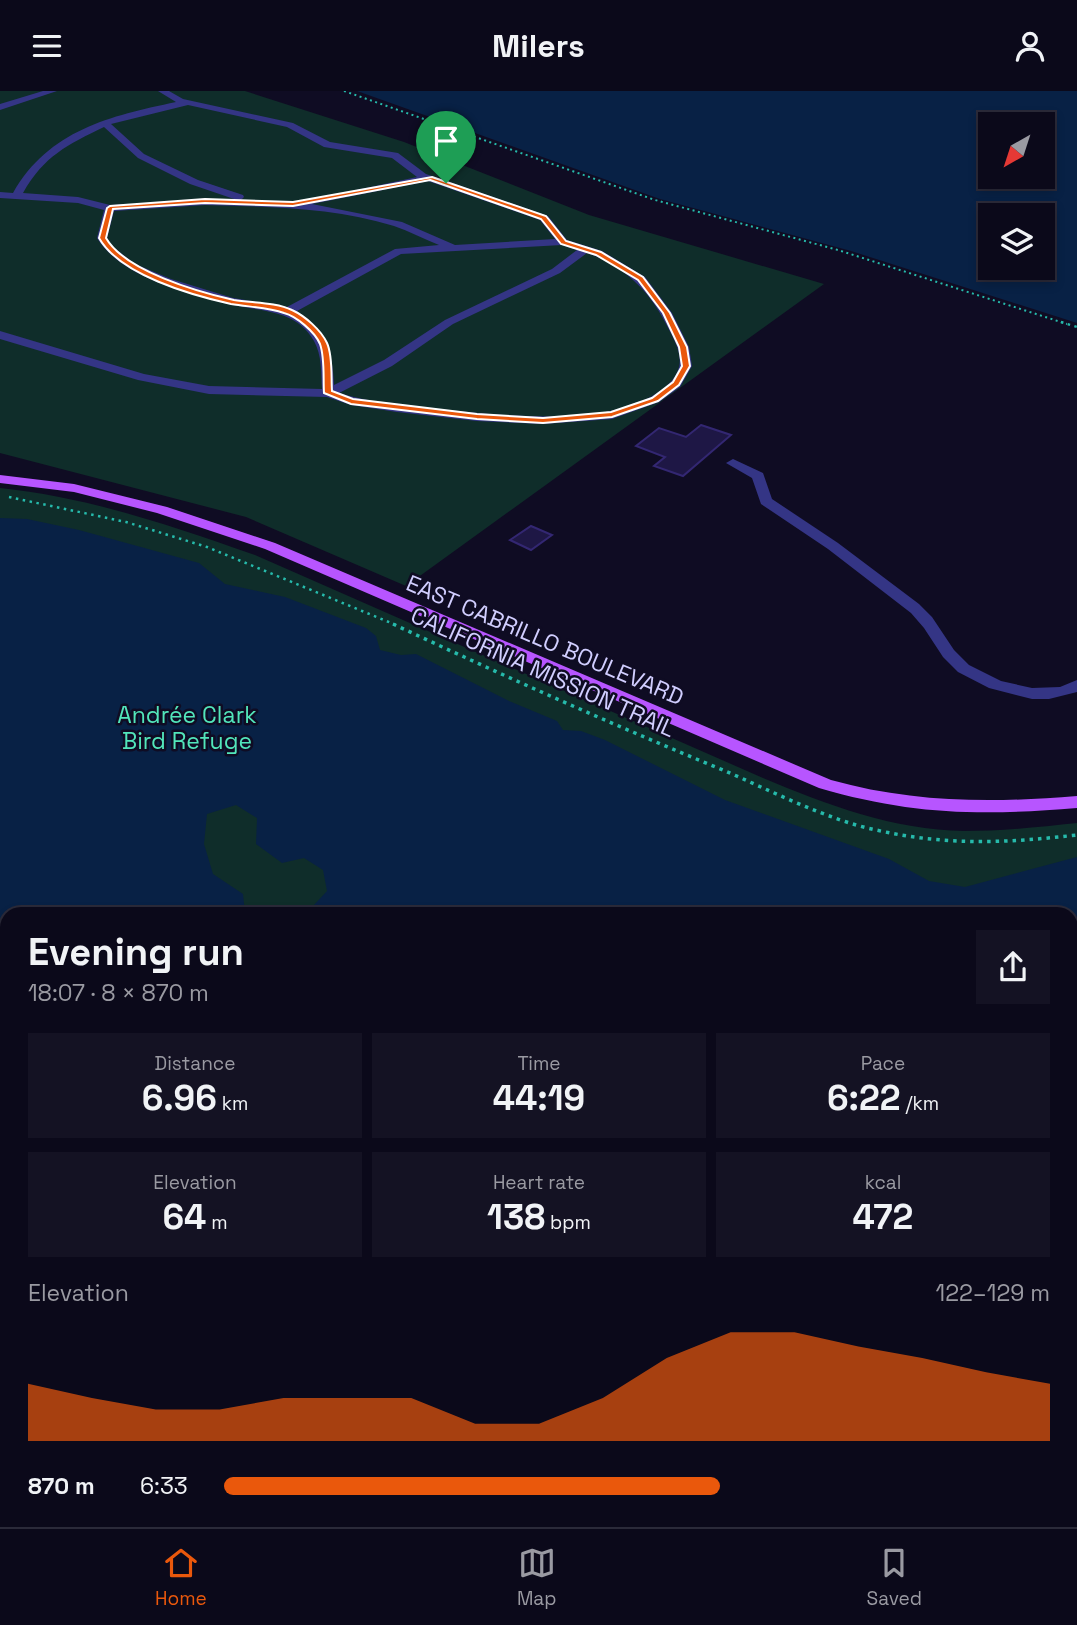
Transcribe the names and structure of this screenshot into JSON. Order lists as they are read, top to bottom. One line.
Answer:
{"streets":{"main road":["EAST CABRILLO BOULEVARD"],"path":["CALIFORNIA MISSION TRAIL"]},"parks":["Andrée Clark Bird Refuge"],"north":"bottom left","page":{"header":"Milers","heading":["Evening run","18:07 · 8 × 870 m"],"stats":[["Distance","6.96 km"],["Time","44:19"],["Pace","6:22 /km"],["Elevation","64 m"],["Heart rate","138 bpm"],["kcal","472"]],"chart":["Elevation","122–129 m"],"list":[{"name":"870 m","note":"6:33"}],"tabs":["Home","Map","Saved"]}}
